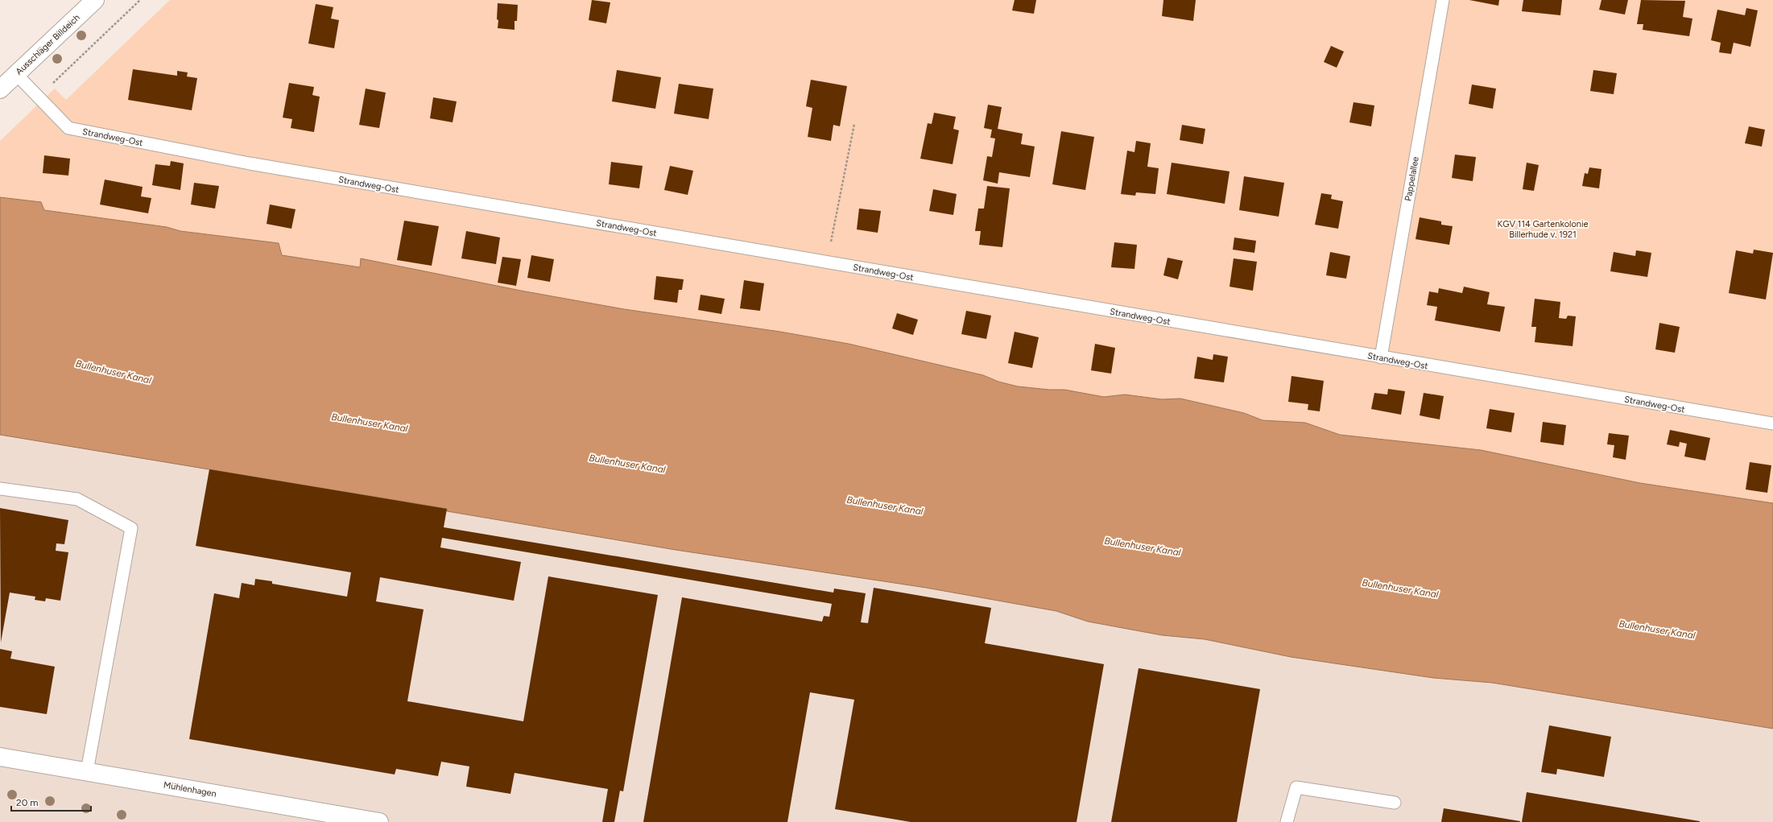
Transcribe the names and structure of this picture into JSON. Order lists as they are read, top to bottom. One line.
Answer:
{"streets":{"street":["Ausschläger Billdeich","Mühlenhagen"],"lane":["Strandweg-Ost","Pappelallee"]},"crossings":[["Ausschläger Billdeich","Strandweg-Ost"],["Strandweg-Ost","Pappelallee"]],"water":["Bullenhuser Kanal"],"parks":["KGV 114 Gartenkolonie Billerhude v. 1921"],"scale_bar":"20 m"}
